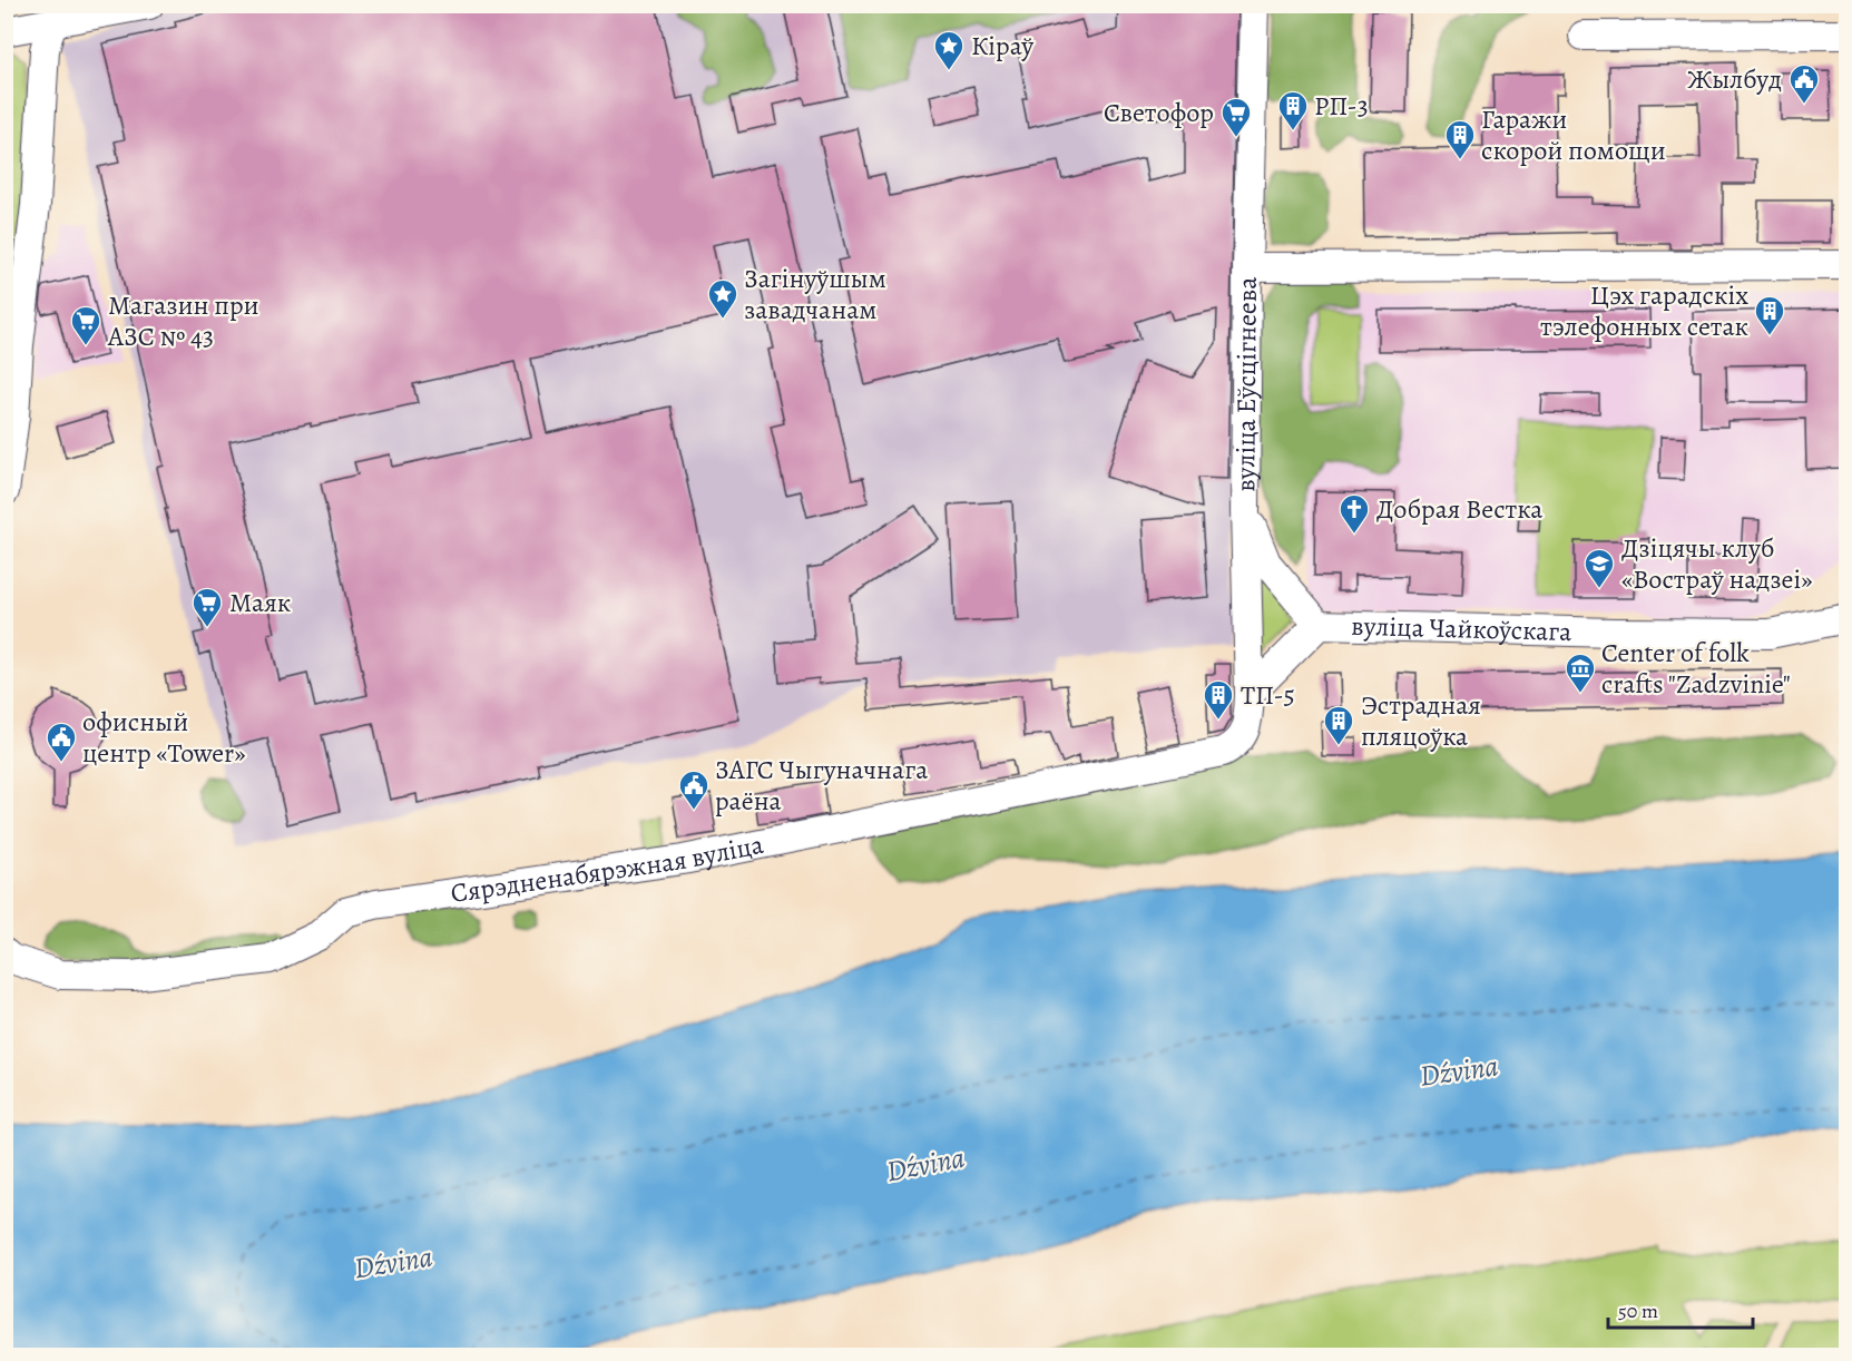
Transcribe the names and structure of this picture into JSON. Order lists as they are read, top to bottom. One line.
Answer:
{"streets":{"street":["вуліца Еўсцігнеева","вуліца Чайкоўскага","Сярэдненабярэжная вуліца"]},"crossings":[["вуліца Еўсцігнеева","вуліца Чайкоўскага"],["вуліца Еўсцігнеева","Сярэдненабярэжная вуліца"]],"water":["Dźvina"],"places":{"place":["Кіраў","Загінуўшым завадчанам"],"public building":["Жылбуд","офисный центр «Tower»","ЗАГС Чыгуначнага раёна"],"building":["РП-3","Гаражи скорой помощи","Цэх гарадскіх тэлефонных сетак","ТП-5","Эстрадная пляцоўка"],"supermarket":["Светофор","Магазин при АЗС № 43","Маяк"],"church":["Добрая Вестка"],"school or university":["Дзіцячы клуб «Востраў надзеі»"],"museum":["Center of folk crafts \"Zadzvinie\""]},"scale_bar":"50 m"}
